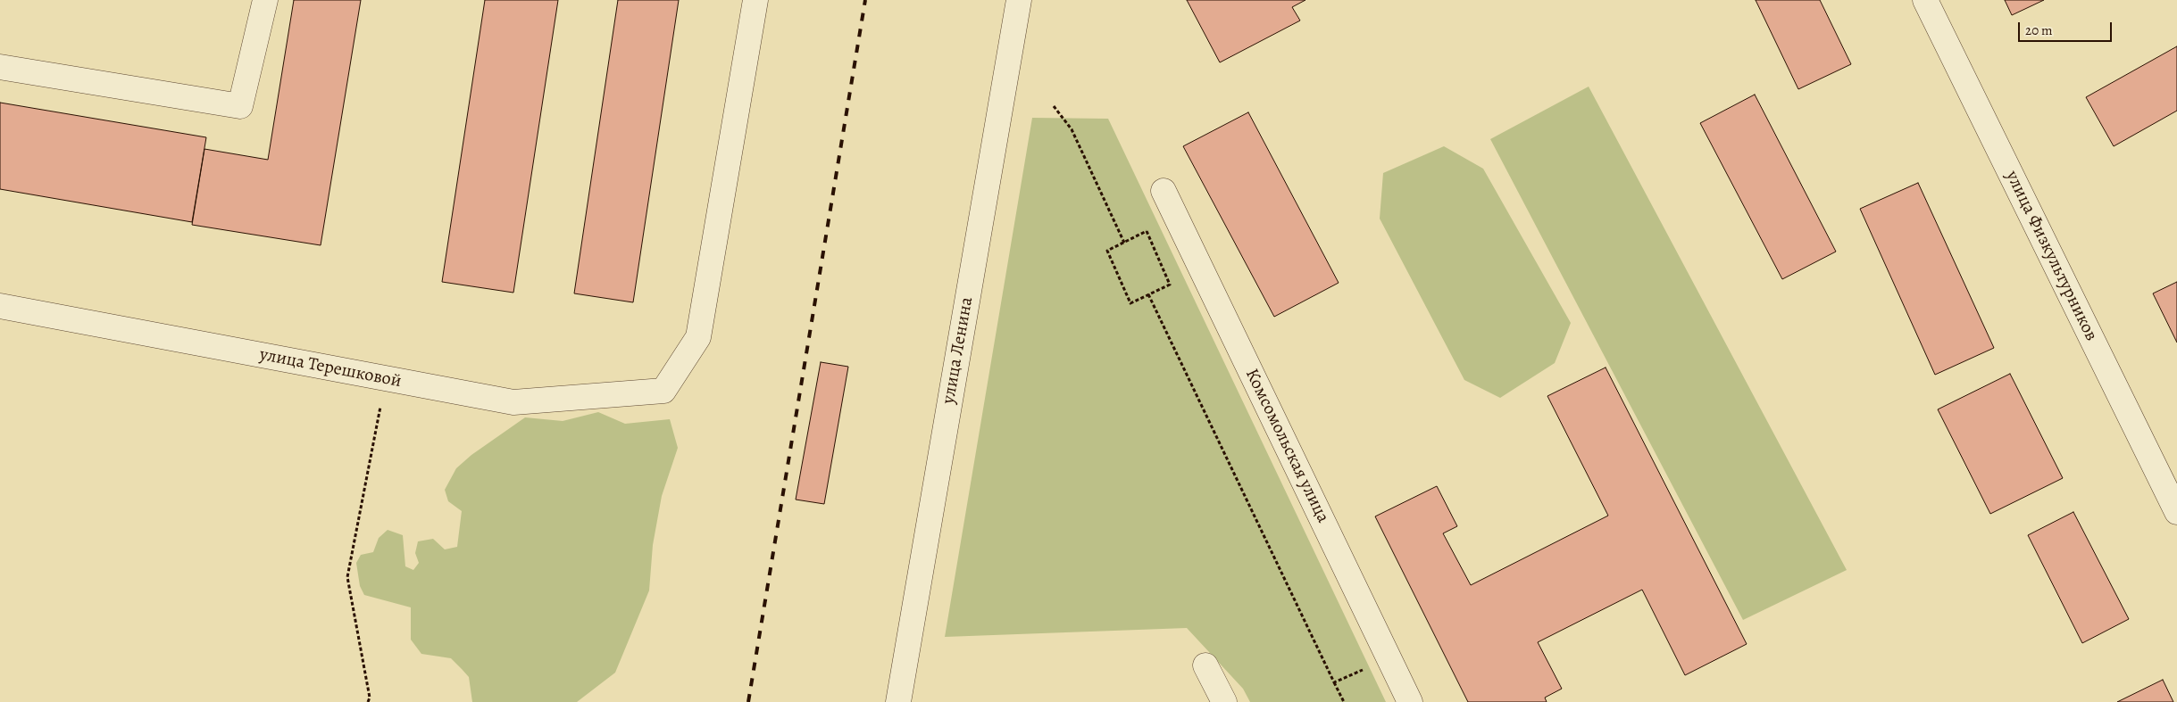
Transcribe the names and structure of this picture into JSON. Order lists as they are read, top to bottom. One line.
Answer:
{"streets":{"street":["улица Физкультурников","улица Ленина","улица Терешковой","Комсомольская улица"]},"scale_bar":"20 m"}
